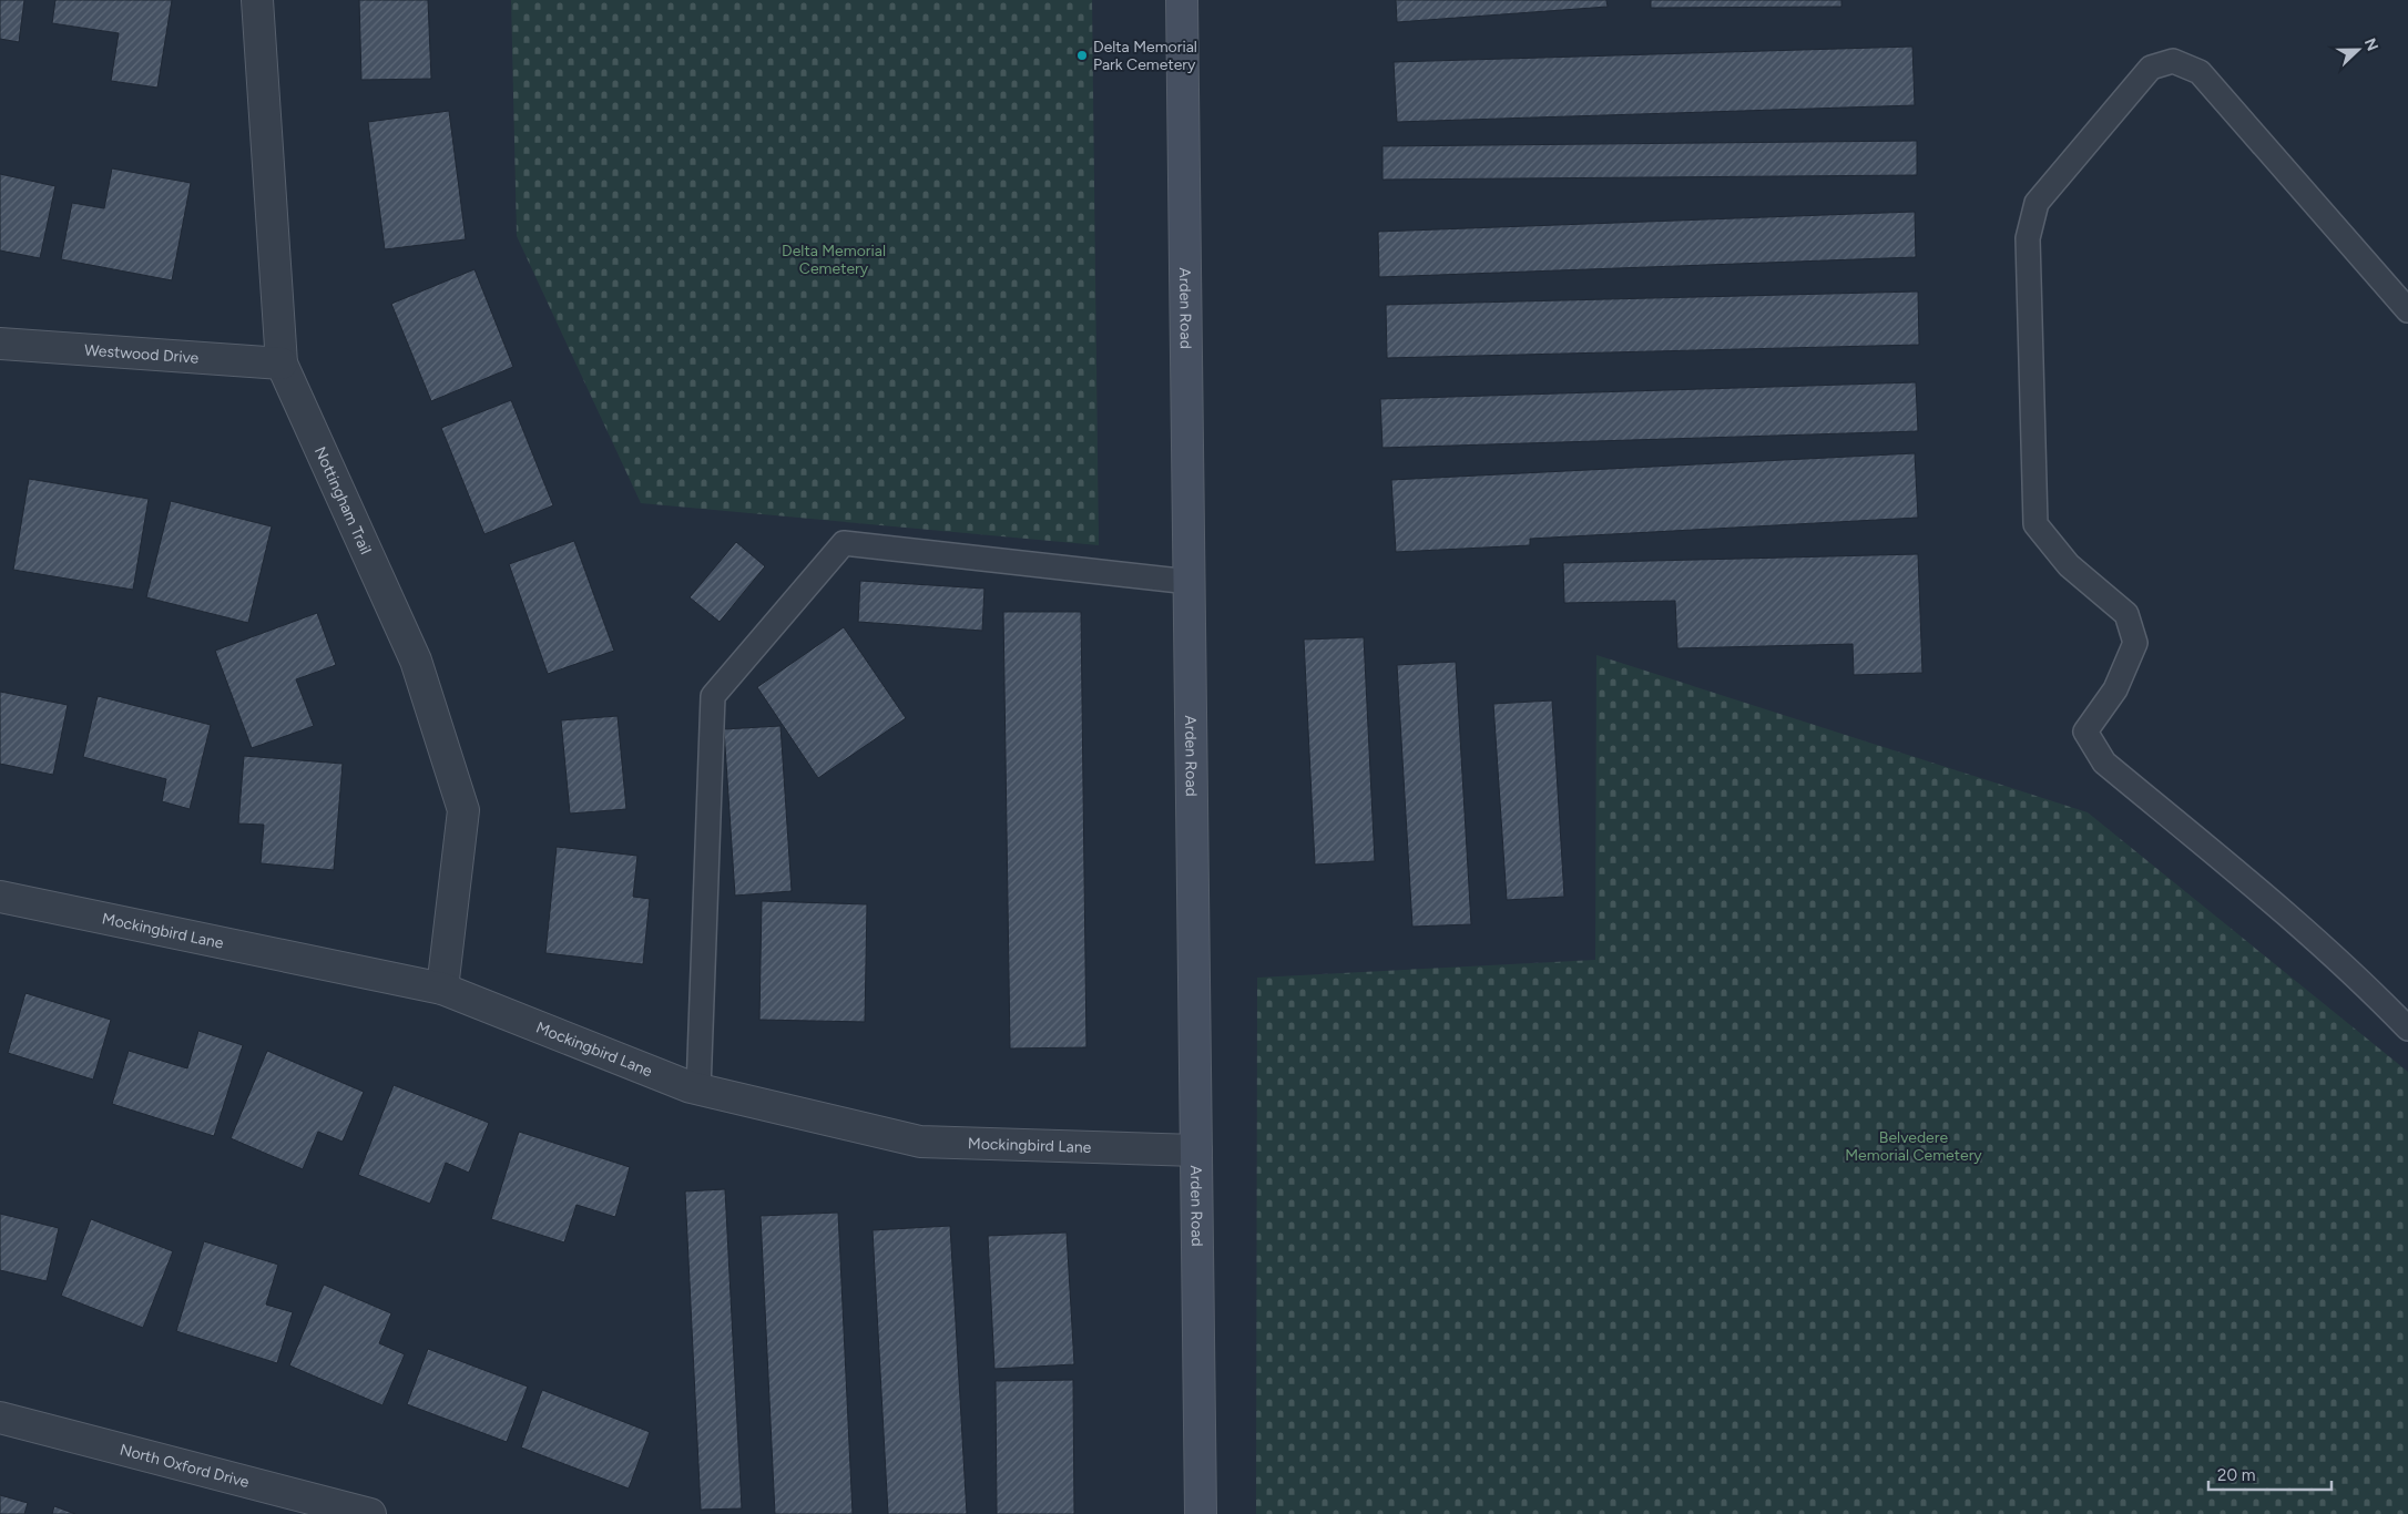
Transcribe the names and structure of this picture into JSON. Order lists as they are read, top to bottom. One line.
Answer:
{"streets":{"main road":["Arden Road"],"street":["Westwood Drive","Nottingham Trail","Mockingbird Lane","North Oxford Drive"]},"crossings":[["Arden Road","Mockingbird Lane"],["Westwood Drive","Nottingham Trail"],["Nottingham Trail","Mockingbird Lane"]],"parks":["Delta Memorial Cemetery","Belvedere Memorial Cemetery"],"places":["Delta Memorial Park Cemetery"],"scale_bar":"20 m","north":"right"}
